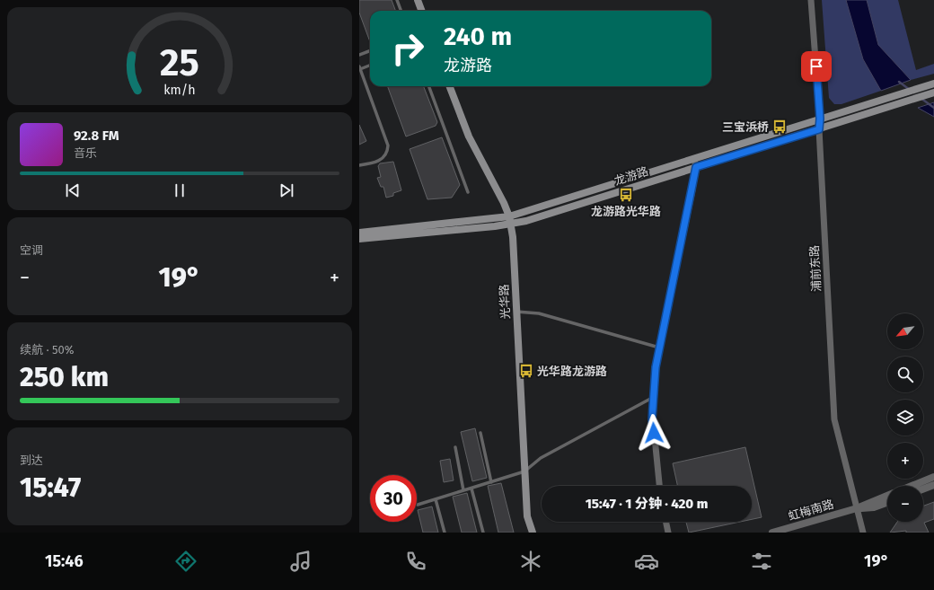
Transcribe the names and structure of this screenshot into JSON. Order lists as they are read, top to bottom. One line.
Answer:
{"streets":{"main road":["龙游路","光华路"],"street":["浦前东路","虹梅南路"]},"crossings":[["龙游路","浦前东路"],["龙游路","光华路"],["浦前东路","虹梅南路"]],"places":{"bus stop":["三宝浜桥","龙游路光华路","光华路龙游路"]},"north":"bottom left","page":{"turn":["240 m","龙游路"],"song":["92.8 FM","音乐"],"tile":["空调",["续航 · 50%","250 km"],["到达","15:47"]],"heat":["−","19°","+"],"map_buttons":["+","−"],"limit":"30","trip":"15:47 · 1 分钟 · 420 m","tabs":["15:46","19°"],"gauge":["25","km/h"]}}
